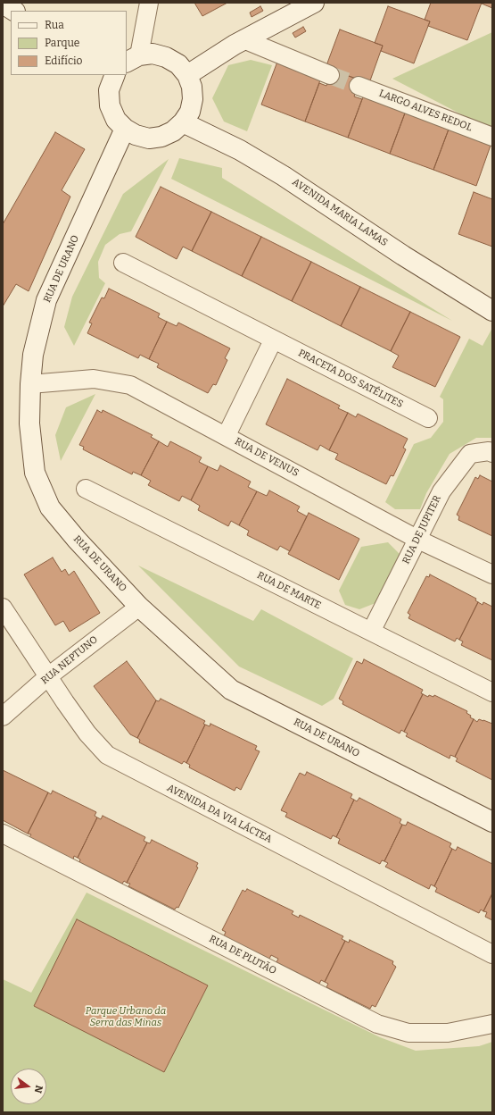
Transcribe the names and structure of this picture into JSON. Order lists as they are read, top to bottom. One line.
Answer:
{"streets":{"street":["LARGO ALVES REDOL","AVENIDA MARIA LAMAS","RUA DE URANO","PRACETA DOS SATÉLITES","RUA DE VENUS","RUA DE JUPITER","RUA DE MARTE","RUA NEPTUNO","AVENIDA DA VIA LÁCTEA","RUA DE PLUTÃO"]},"crossings":[["RUA DE URANO","RUA DE VENUS"],["RUA DE URANO","RUA NEPTUNO"],["RUA DE VENUS","RUA DE JUPITER"],["RUA DE JUPITER","RUA DE MARTE"],["RUA NEPTUNO","AVENIDA DA VIA LÁCTEA"]],"parks":["Parque Urbano da Serra das Minas"],"legend":["Rua","Parque","Edifício"],"north":"right"}
